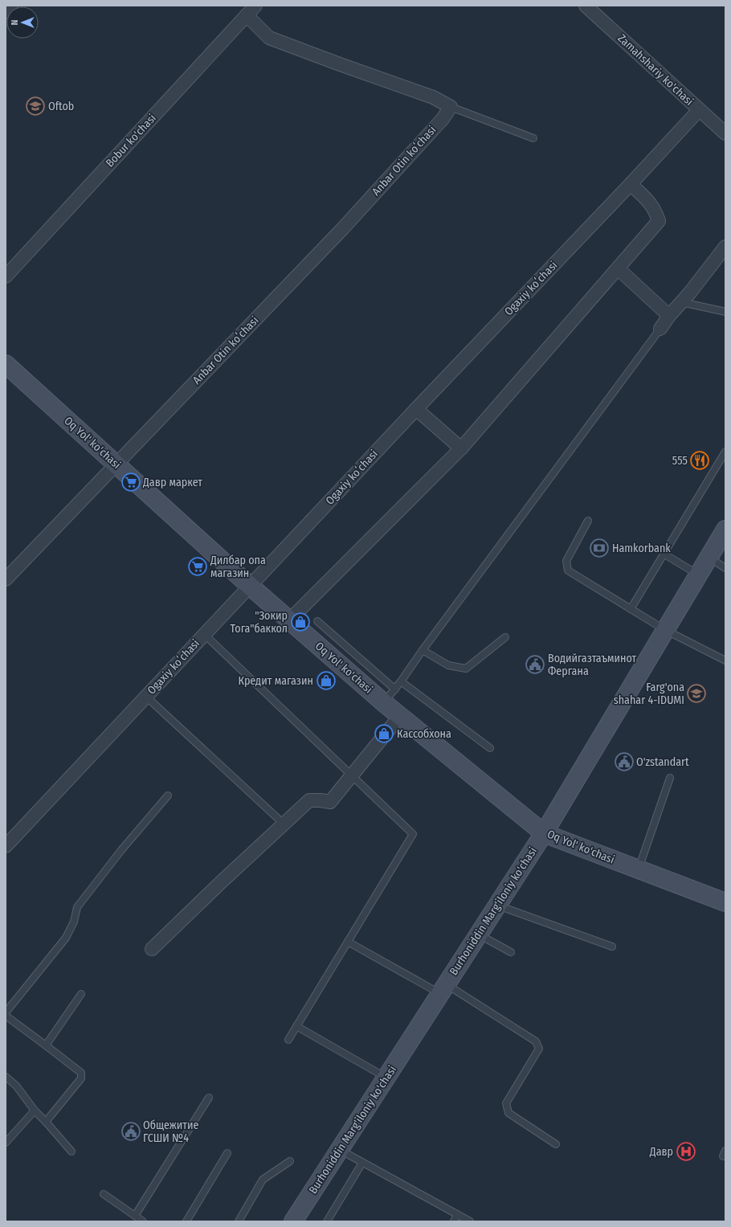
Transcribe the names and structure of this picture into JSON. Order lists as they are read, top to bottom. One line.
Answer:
{"streets":{"street":["Zamahshariy ko'chasi","Bobur ko'chasi","Anbar Otin koʻchasi","Ogaxiy koʻchasi","Oq Yol' ko'chasi","Burhoniddin Marg'iloniy ko'chasi"]},"crossings":[["Zamahshariy ko'chasi","Ogaxiy koʻchasi"],["Anbar Otin koʻchasi","Oq Yol' ko'chasi"],["Ogaxiy koʻchasi","Oq Yol' ko'chasi"],["Oq Yol' ko'chasi","Burhoniddin Marg'iloniy ko'chasi"]],"places":{"school or university":["Oftob","Farg'ona shahar 4-IDUMI"],"restaurant":["555"],"supermarket":["Давр маркет","Дилбар опа магазин"],"bank":["Hamkorbank"],"shop":["\"Зокир Тога\"баккол","Кредит магазин","Кассобхона"],"public building":["Водийгазтаъминот Фергана","O'zstandart","Общежитие ГСШИ №4"],"hospital":["Давр"]},"north":"left"}
